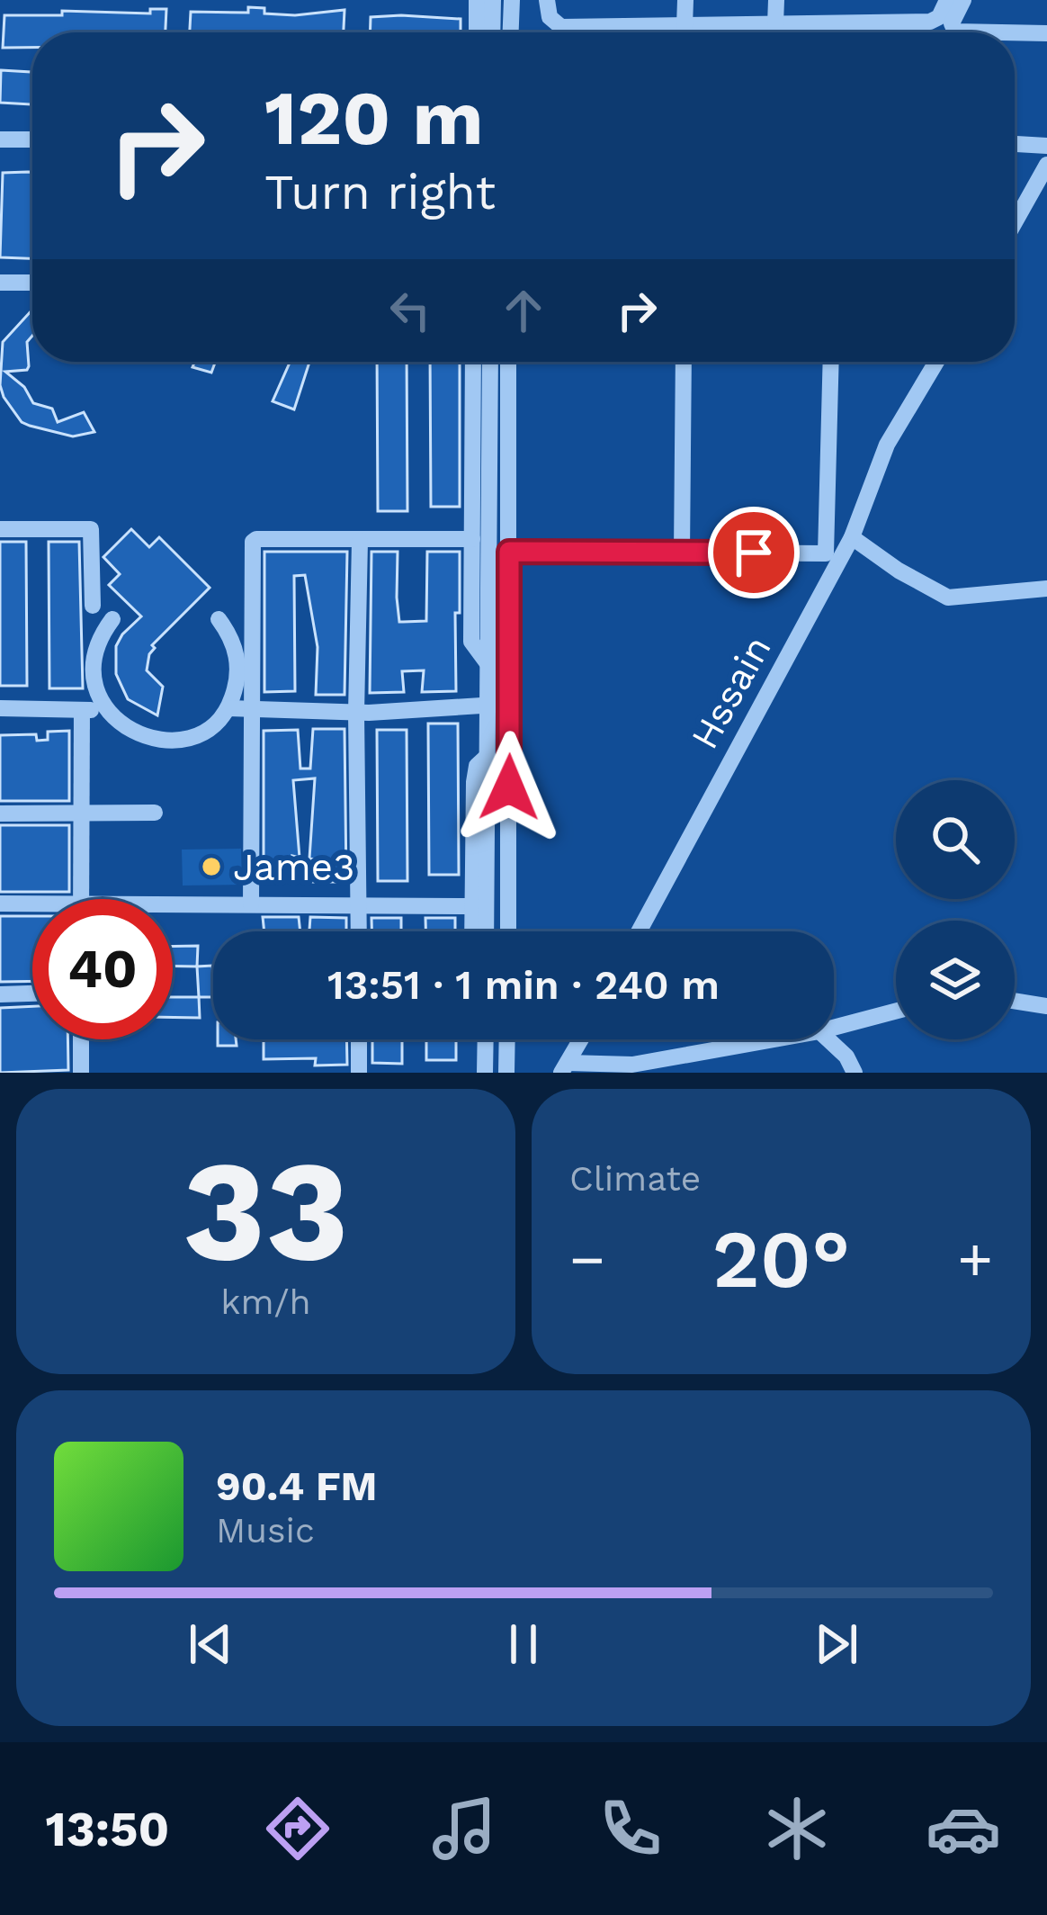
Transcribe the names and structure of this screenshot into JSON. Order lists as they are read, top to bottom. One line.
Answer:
{"streets":{"street":["Hssain"]},"places":["Jame3"],"page":{"turn":["120 m","Turn right"],"limit":"40","trip":"13:51 · 1 min · 240 m","tile":[["33","km/h"],"Climate"],"heat":["−","20°","+"],"song":["90.4 FM","Music"],"tabs":"13:50"}}
